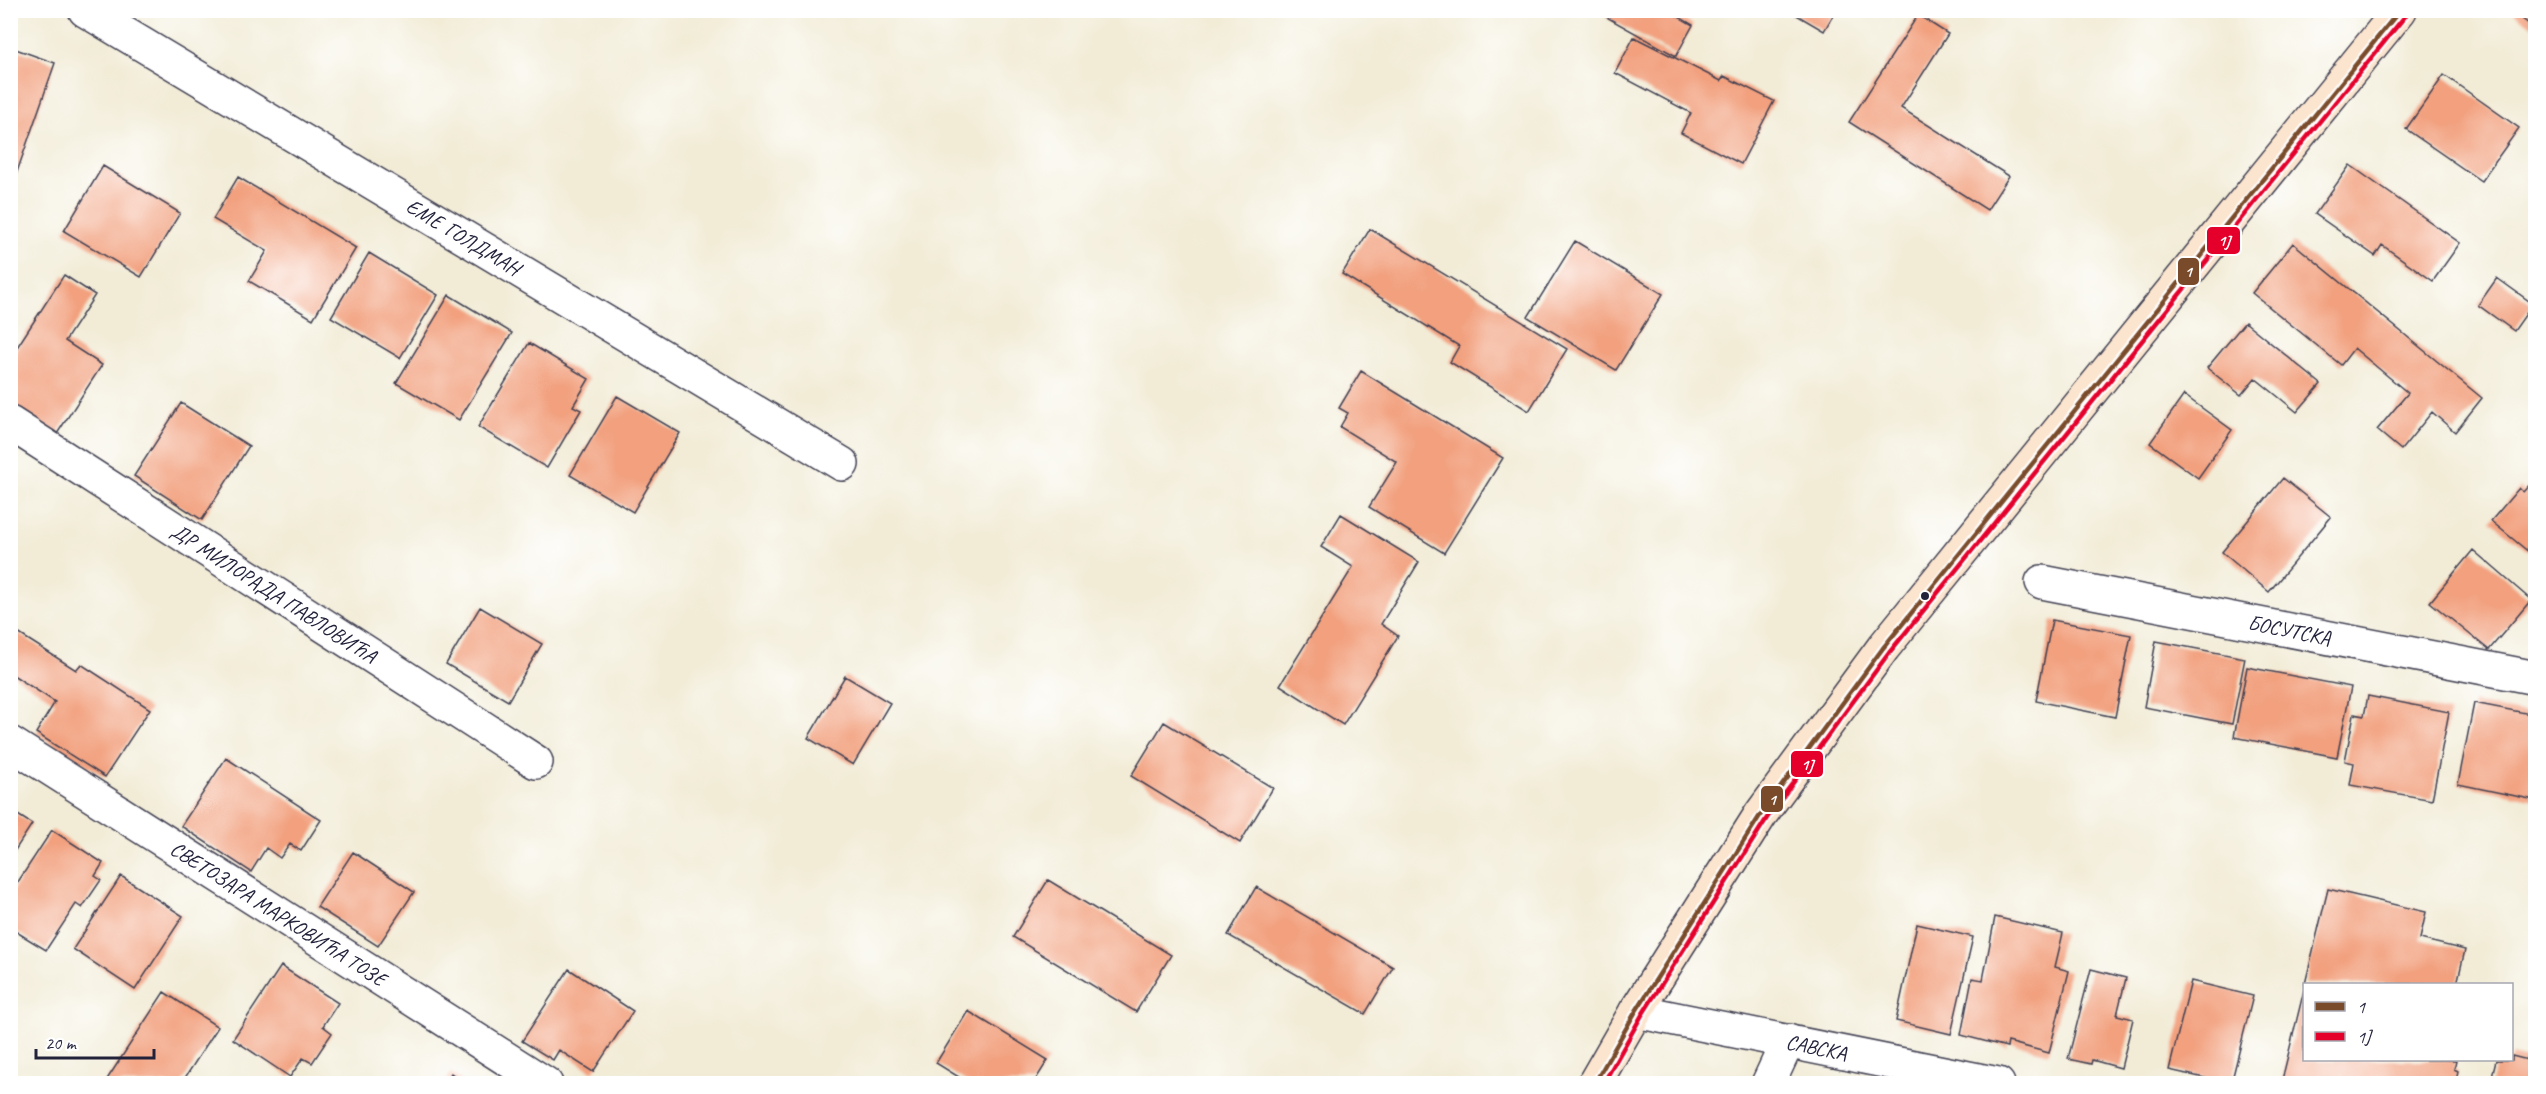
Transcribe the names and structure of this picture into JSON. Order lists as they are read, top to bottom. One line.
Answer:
{"streets":{"street":["ЕМЕ ГОЛДМАН","ДР МИЛОРАДА ПАВЛОВИЋА","БОСУТСКА","СВЕТОЗАРА МАРКОВИЋА ТОЗЕ","САВСКА"]},"lines":["transit line 1","transit line 1J"],"legend":["1","1J"],"scale_bar":"20 m"}
